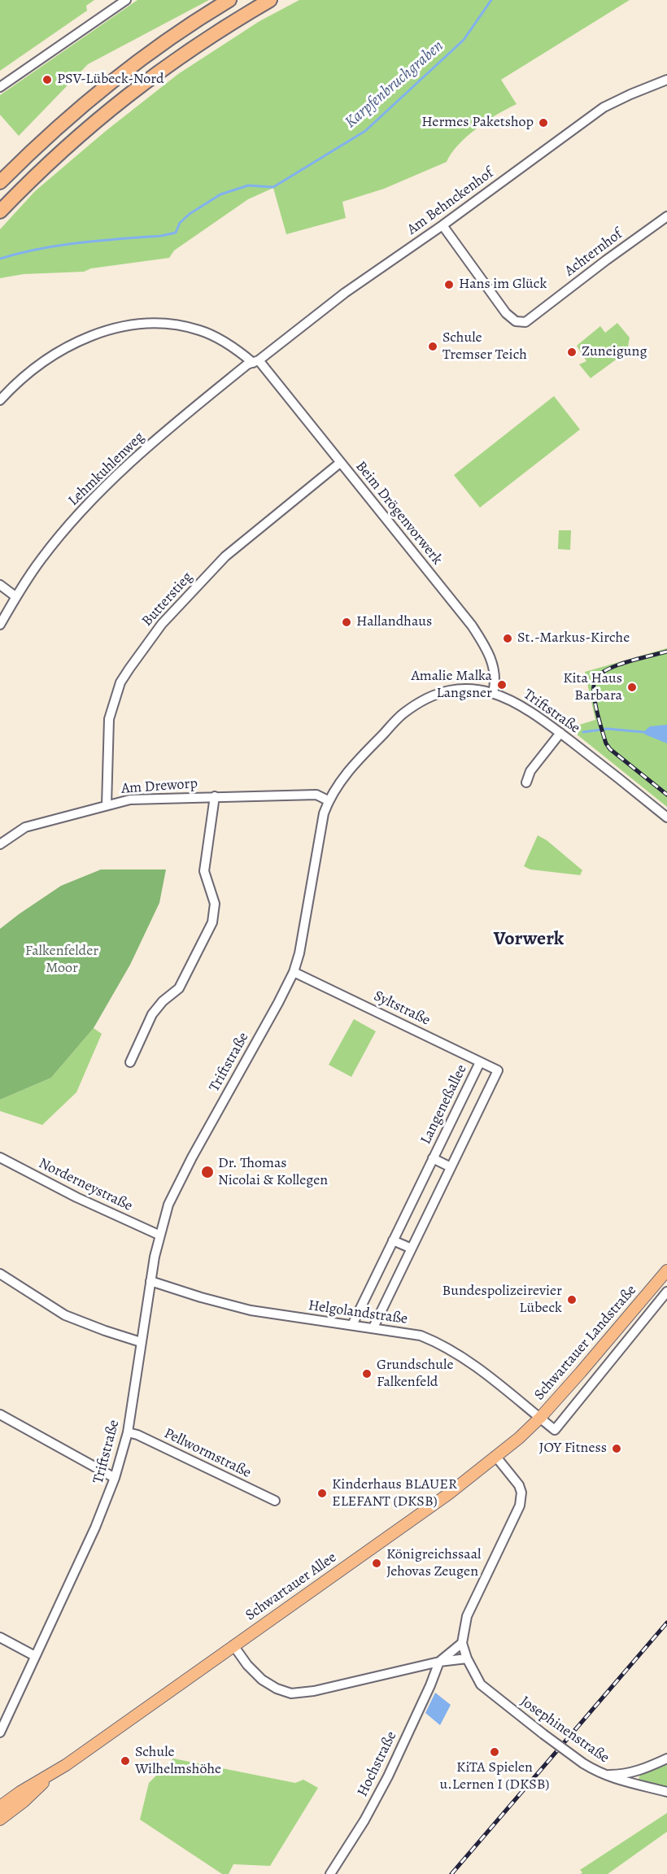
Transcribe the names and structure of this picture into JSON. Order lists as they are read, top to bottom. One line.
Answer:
{"streets":{"main road":["Schwartauer Landstraße","Schwartauer Allee"],"street":["Am Behnckenhof","Achternhof","Lehmkuhlenweg","Beim Drögenvorwerk","Butterstieg","Triftstraße","Am Dreworp","Syltstraße","Langeneßallee","Norderneystraße","Helgolandstraße","Pellwormstraße","Josephinenstraße","Hochstraße"]},"crossings":[["Am Behnckenhof","Achternhof"],["Am Behnckenhof","Lehmkuhlenweg"],["Am Behnckenhof","Beim Drögenvorwerk"],["Lehmkuhlenweg","Beim Drögenvorwerk"],["Beim Drögenvorwerk","Butterstieg"],["Beim Drögenvorwerk","Triftstraße"],["Butterstieg","Am Dreworp"],["Triftstraße","Am Dreworp"],["Triftstraße","Syltstraße"],["Triftstraße","Norderneystraße"],["Triftstraße","Helgolandstraße"],["Triftstraße","Pellwormstraße"],["Syltstraße","Langeneßallee"],["Langeneßallee","Helgolandstraße"],["Helgolandstraße","Schwartauer Landstraße"],["Helgolandstraße","Schwartauer Allee"],["Schwartauer Landstraße","Schwartauer Allee"]],"districts":["Vorwerk"],"water":["Karpfenbruchgraben"],"parks":["Falkenfelder Moor"],"places":["PSV-Lübeck-Nord","Hermes Paketshop","Hans im Glück","Schule Tremser Teich","Zuneigung","Hallandhaus","St.-Markus-Kirche","Amalie Malka Langsner","Kita Haus Barbara","Dr. Thomas Nicolai & Kollegen","Bundespolizeirevier Lübeck","Grundschule Falkenfeld","JOY Fitness","Kinderhaus BLAUER ELEFANT (DKSB)","Königreichssaal Jehovas Zeugen","KiTA Spielen u.Lernen I (DKSB)","Schule Wilhelmshöhe"]}
